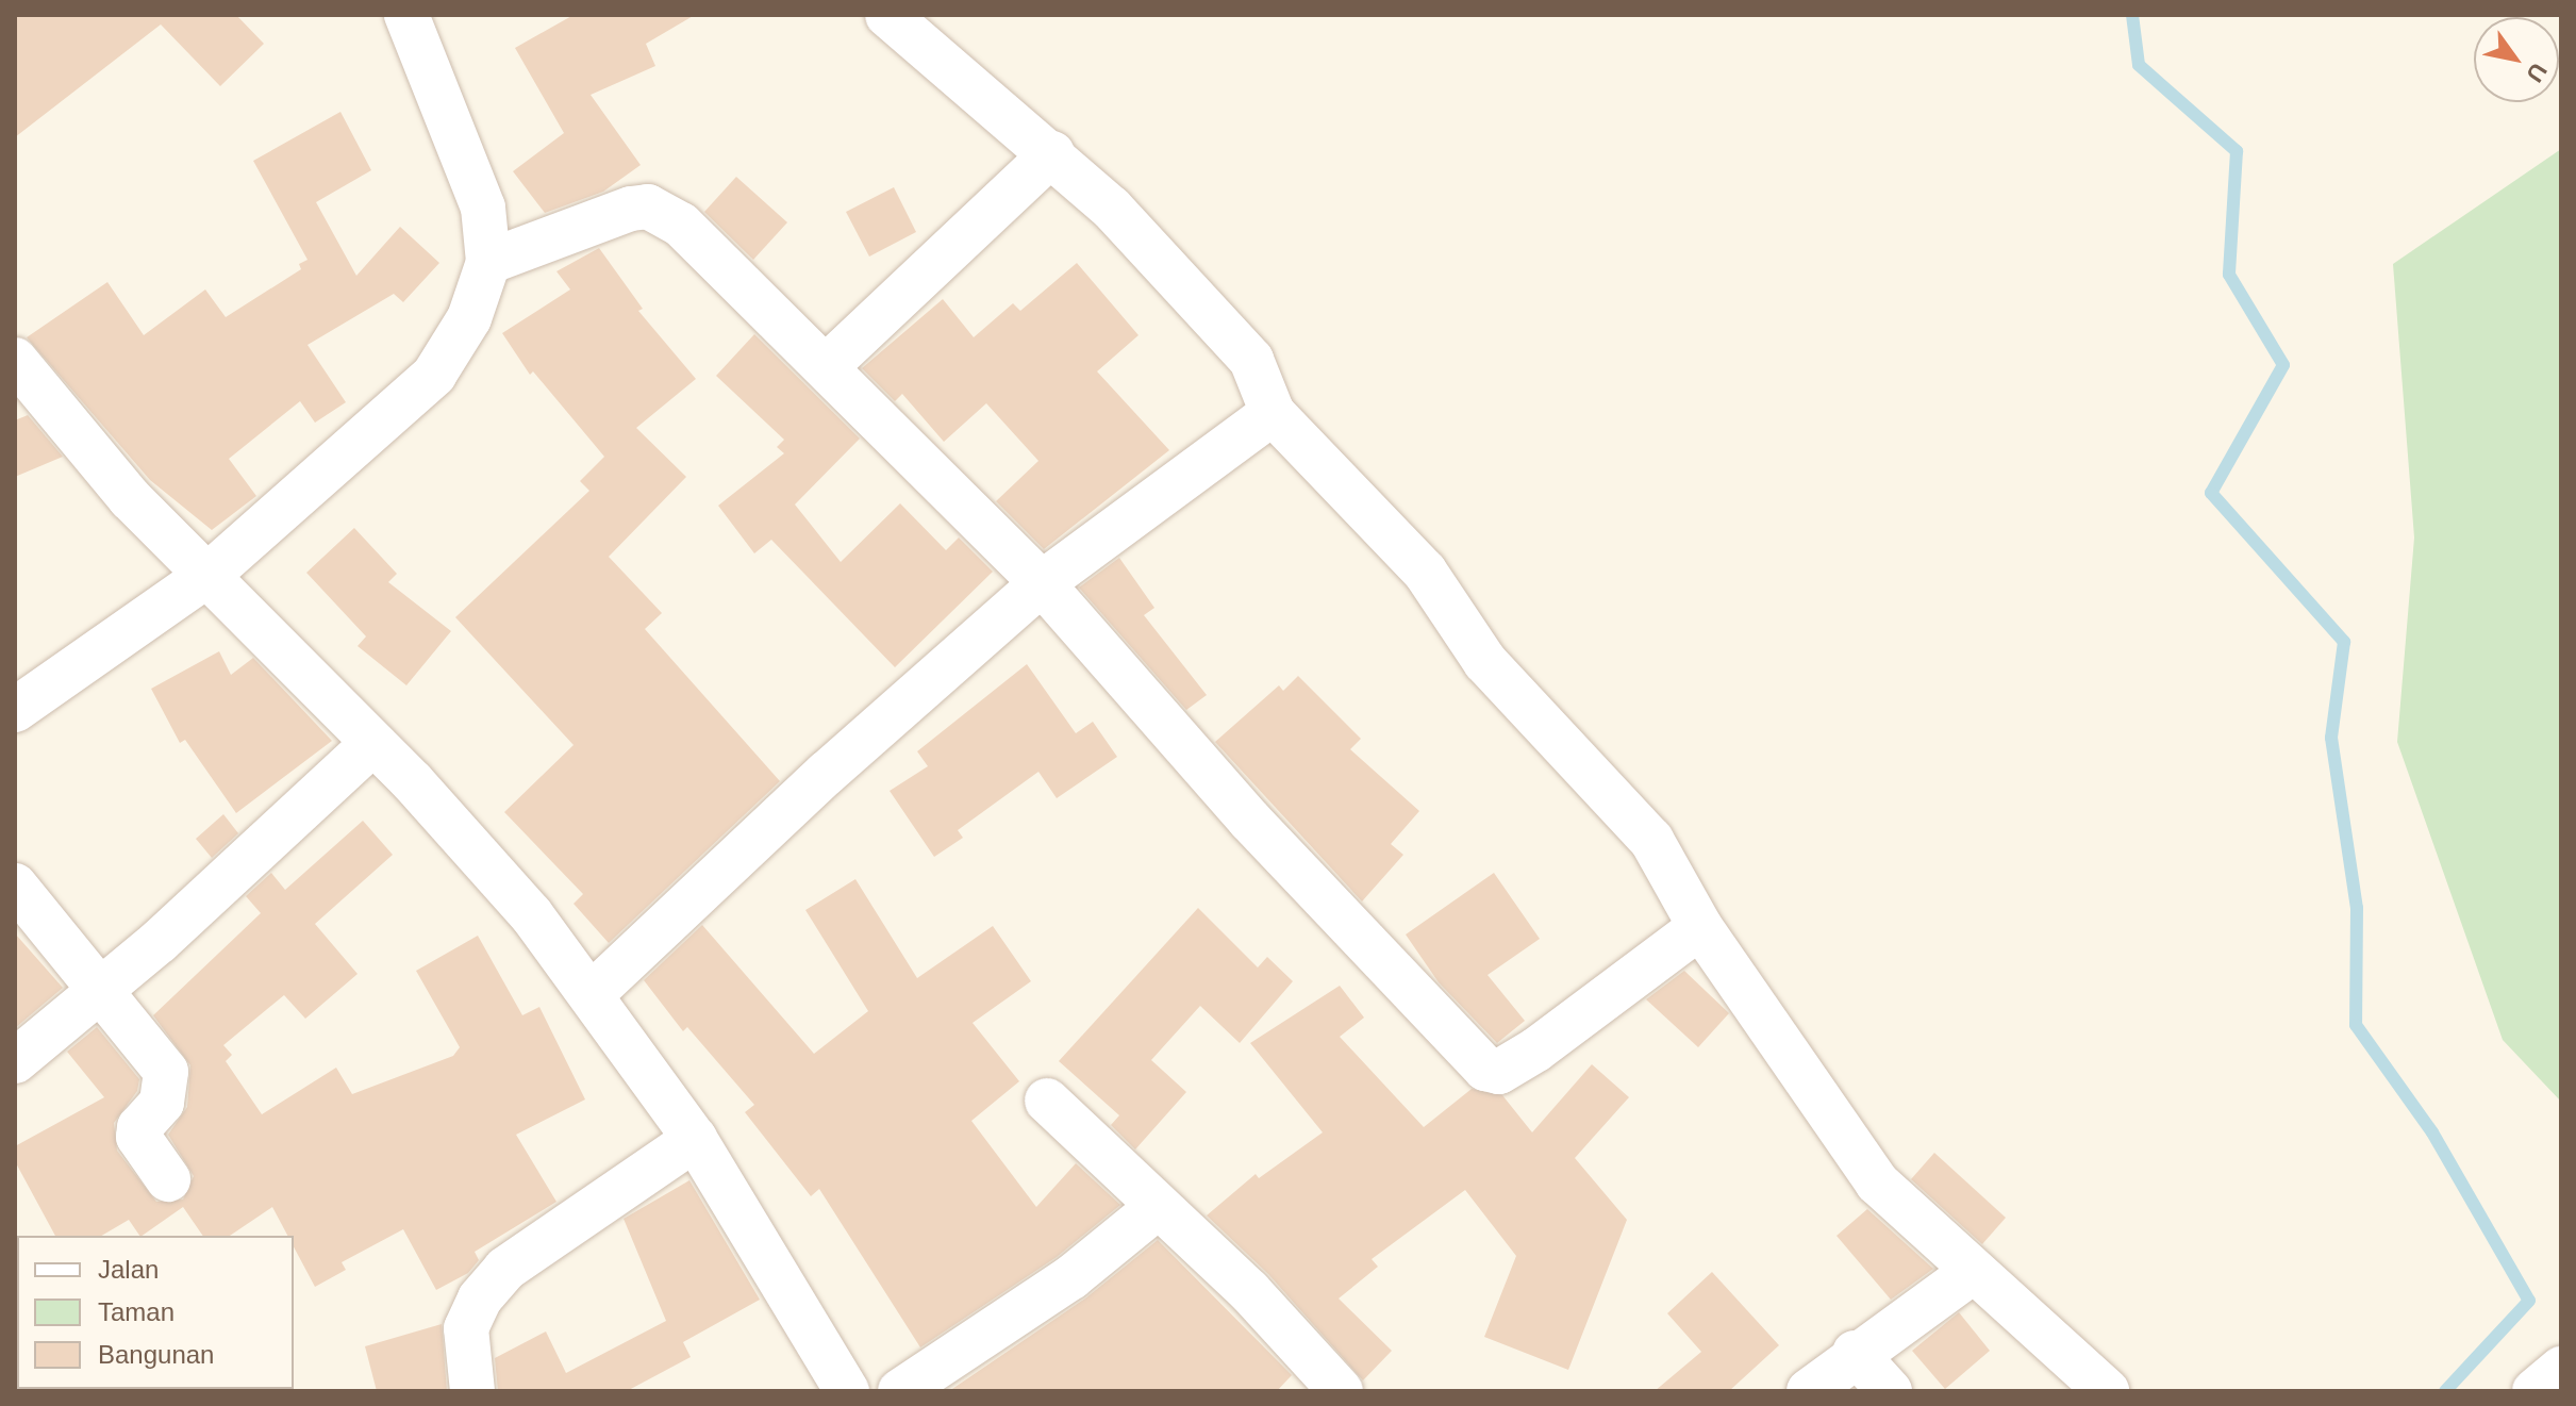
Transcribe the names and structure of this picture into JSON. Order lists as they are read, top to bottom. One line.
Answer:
{"legend":["Jalan","Taman","Bangunan"],"north":"bottom right"}
